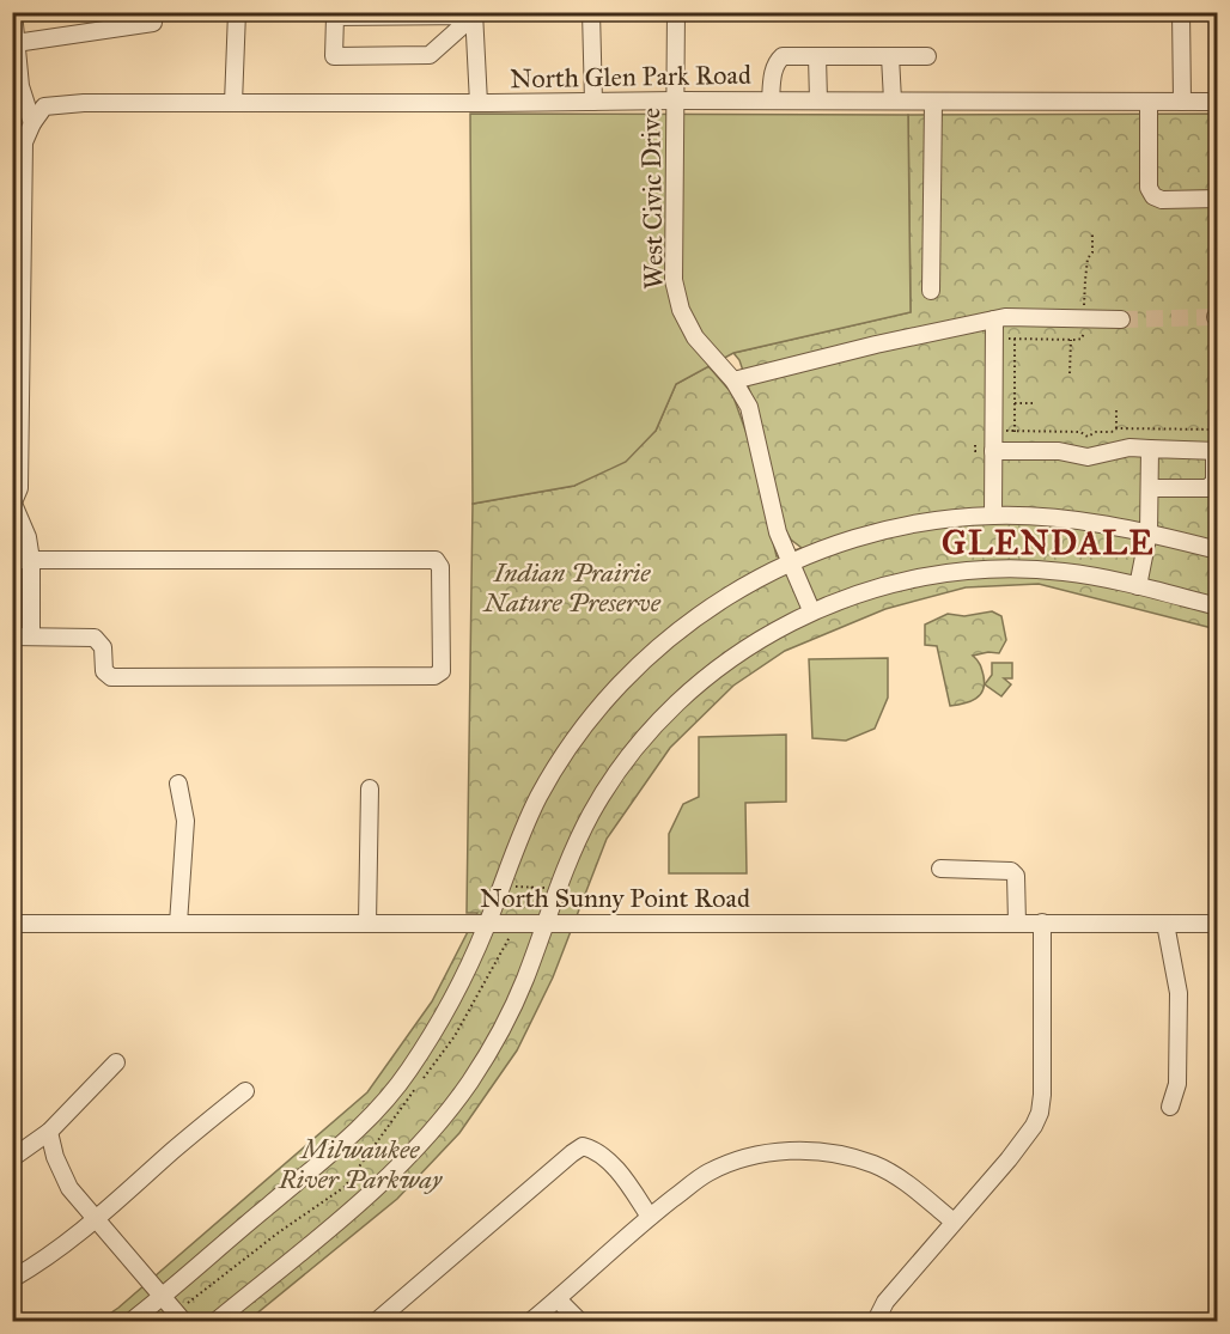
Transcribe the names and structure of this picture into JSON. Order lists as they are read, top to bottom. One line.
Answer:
{"streets":{"street":["North Glen Park Road","West Civic Drive","North Sunny Point Road"]},"crossings":[["North Glen Park Road","West Civic Drive"]],"districts":["GLENDALE"],"parks":["Indian Prairie Nature Preserve","Milwaukee River Parkway"]}
